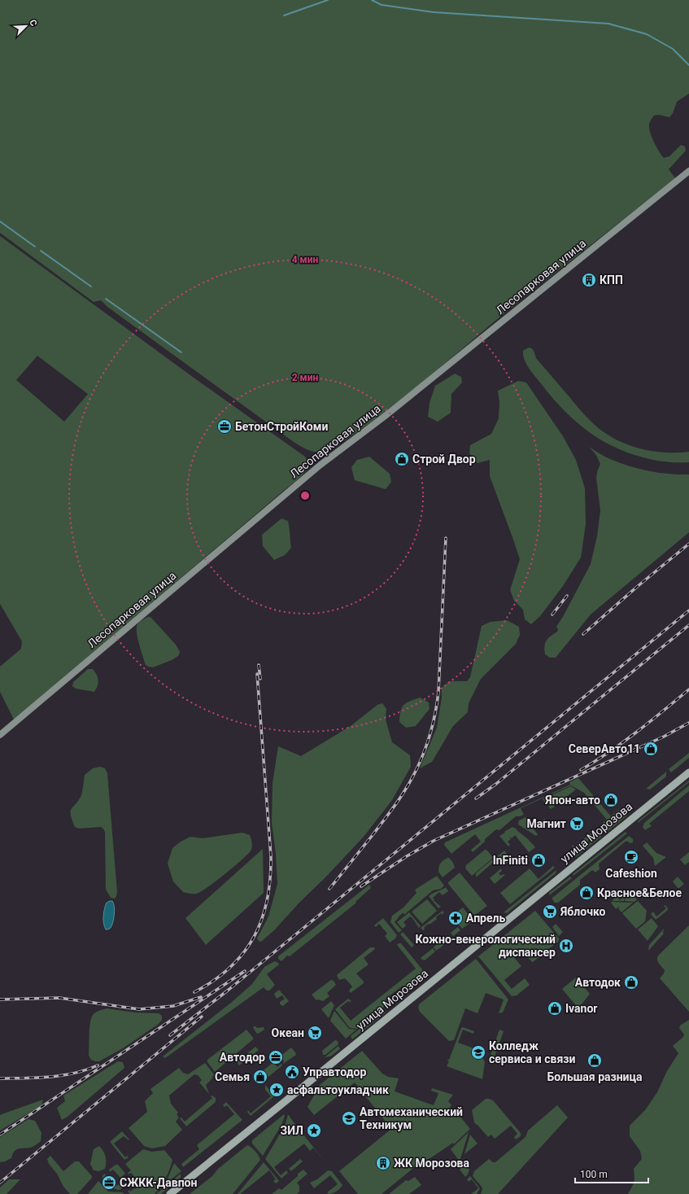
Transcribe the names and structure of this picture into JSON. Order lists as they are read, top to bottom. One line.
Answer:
{"streets":{"main road":["улица Морозова"],"street":["Лесопарковая улица"]},"places":{"building":["КПП","ЖК Морозова"],"office":["БетонСтройКоми","Автодор","СЖКК-Давпон"],"shop":["Строй Двор","СеверАвто11","Япон-авто","InFiniti","Красное&Белое","Автодок","Ivanor","Большая разница","Семья"],"supermarket":["Магнит","Яблочко","Океан"],"cafe":["Cafeshion"],"pharmacy":["Апрель"],"hospital":["Кожно-венерологический диспансер"],"school or university":["Колледж сервиса и связи","Автомеханический Техникум"],"public building":["Управтодор"],"place":["асфальтоукладчик","ЗИЛ"]},"scale_bar":"100 m","north":"top right","rings":["4 мин","2 мин"]}
